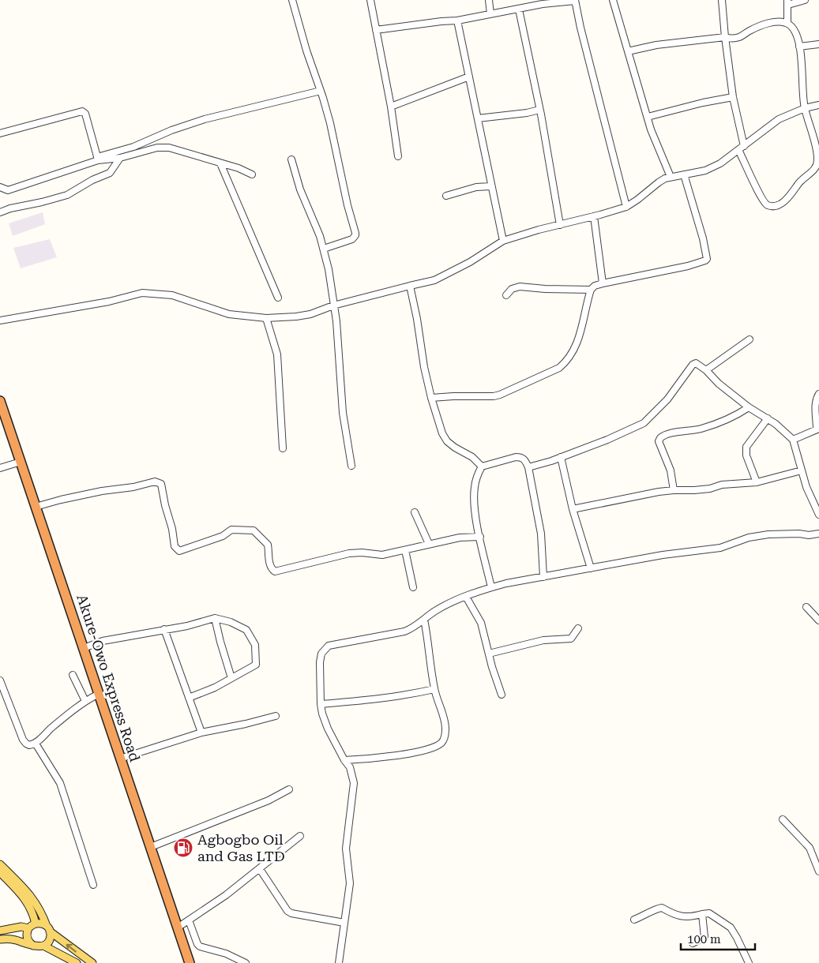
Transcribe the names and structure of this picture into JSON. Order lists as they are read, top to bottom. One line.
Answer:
{"streets":{"highway":["Akure-Owo Express Road"]},"places":{"fuel station":["Agbogbo Oil and Gas LTD"]},"scale_bar":"100 m"}
